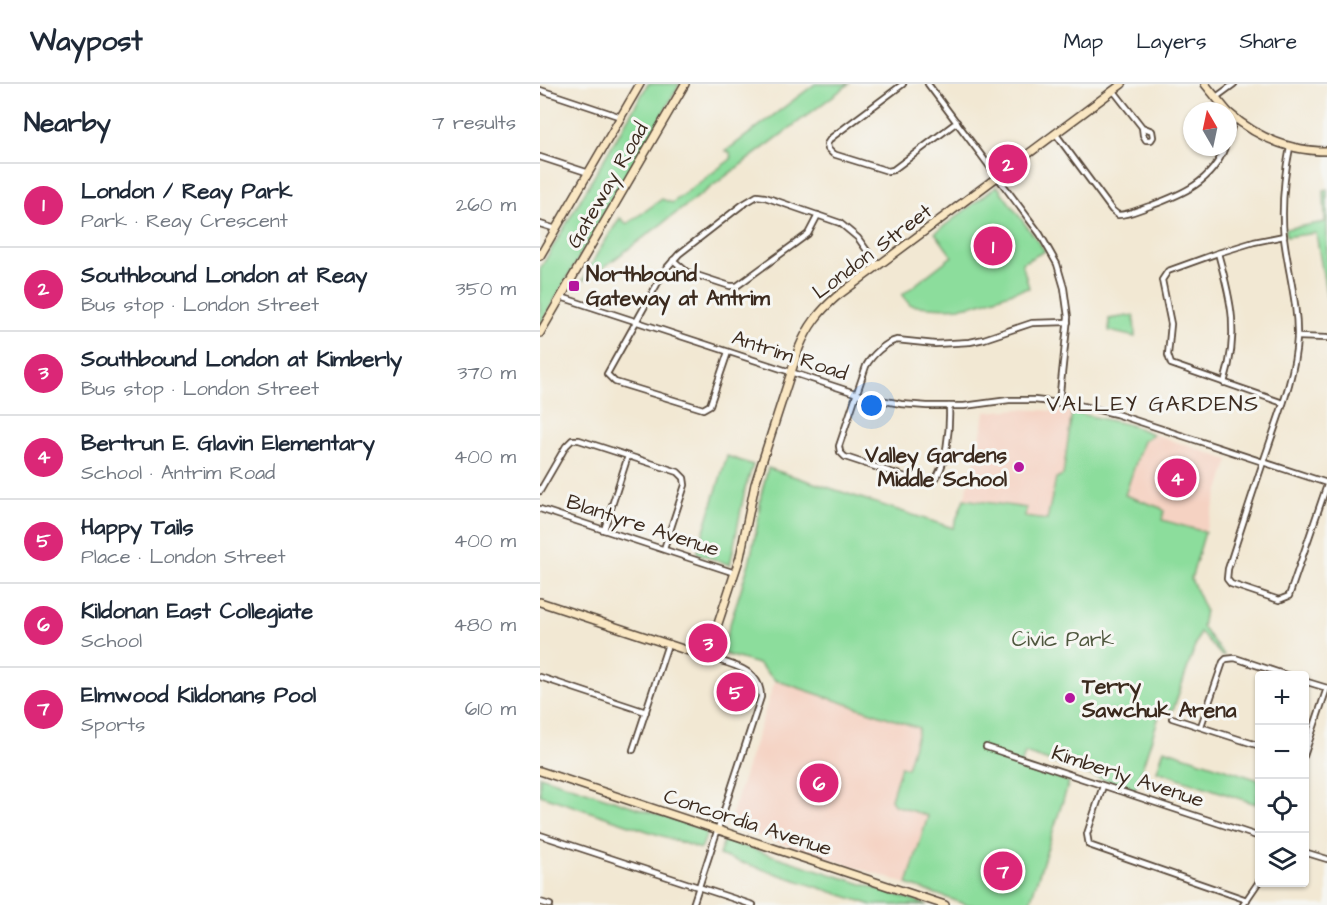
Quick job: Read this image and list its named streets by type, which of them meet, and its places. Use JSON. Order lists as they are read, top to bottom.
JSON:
{
  "streets": {
    "street": [
      "Gateway Road",
      "London Street",
      "Antrim Road",
      "Blantyre Avenue",
      "Kimberly Avenue",
      "Concordia Avenue"
    ]
  },
  "crossings": [
    ["Gateway Road", "Antrim Road"],
    ["London Street", "Antrim Road"],
    ["London Street", "Blantyre Avenue"]
  ],
  "districts": ["VALLEY GARDENS"],
  "parks": ["Civic Park"],
  "places": {
    "transit": ["Northbound Gateway at Antrim"],
    "other": ["Valley Gardens Middle School", "Terry Sawchuk Arena"]
  },
  "north": "top",
  "page": {
    "header": "Waypost",
    "nav": ["Map", "Layers", "Share"],
    "heading": ["Nearby", "7 results"],
    "pins": [
      "2",
      "1",
      "4",
      "3",
      "5",
      "6",
      "7"
    ],
    "list": [
      {
        "mark": "1",
        "name": "London / Reay Park",
        "note": "Park · Reay Crescent",
        "value": "260 m"
      },
      {
        "mark": "2",
        "name": "Southbound London at Reay",
        "note": "Bus stop · London Street",
        "value": "350 m"
      },
      {
        "mark": "3",
        "name": "Southbound London at Kimberly",
        "note": "Bus stop · London Street",
        "value": "370 m"
      },
      {
        "mark": "4",
        "name": "Bertrun E. Glavin Elementary",
        "note": "School · Antrim Road",
        "value": "400 m"
      },
      {
        "mark": "5",
        "name": "Happy Tails",
        "note": "Place · London Street",
        "value": "400 m"
      },
      {
        "mark": "6",
        "name": "Kildonan East Collegiate",
        "note": "School",
        "value": "480 m"
      },
      {
        "mark": "7",
        "name": "Elmwood Kildonans Pool",
        "note": "Sports",
        "value": "610 m"
      }
    ],
    "map_buttons": ["+", "−"]
  }
}
